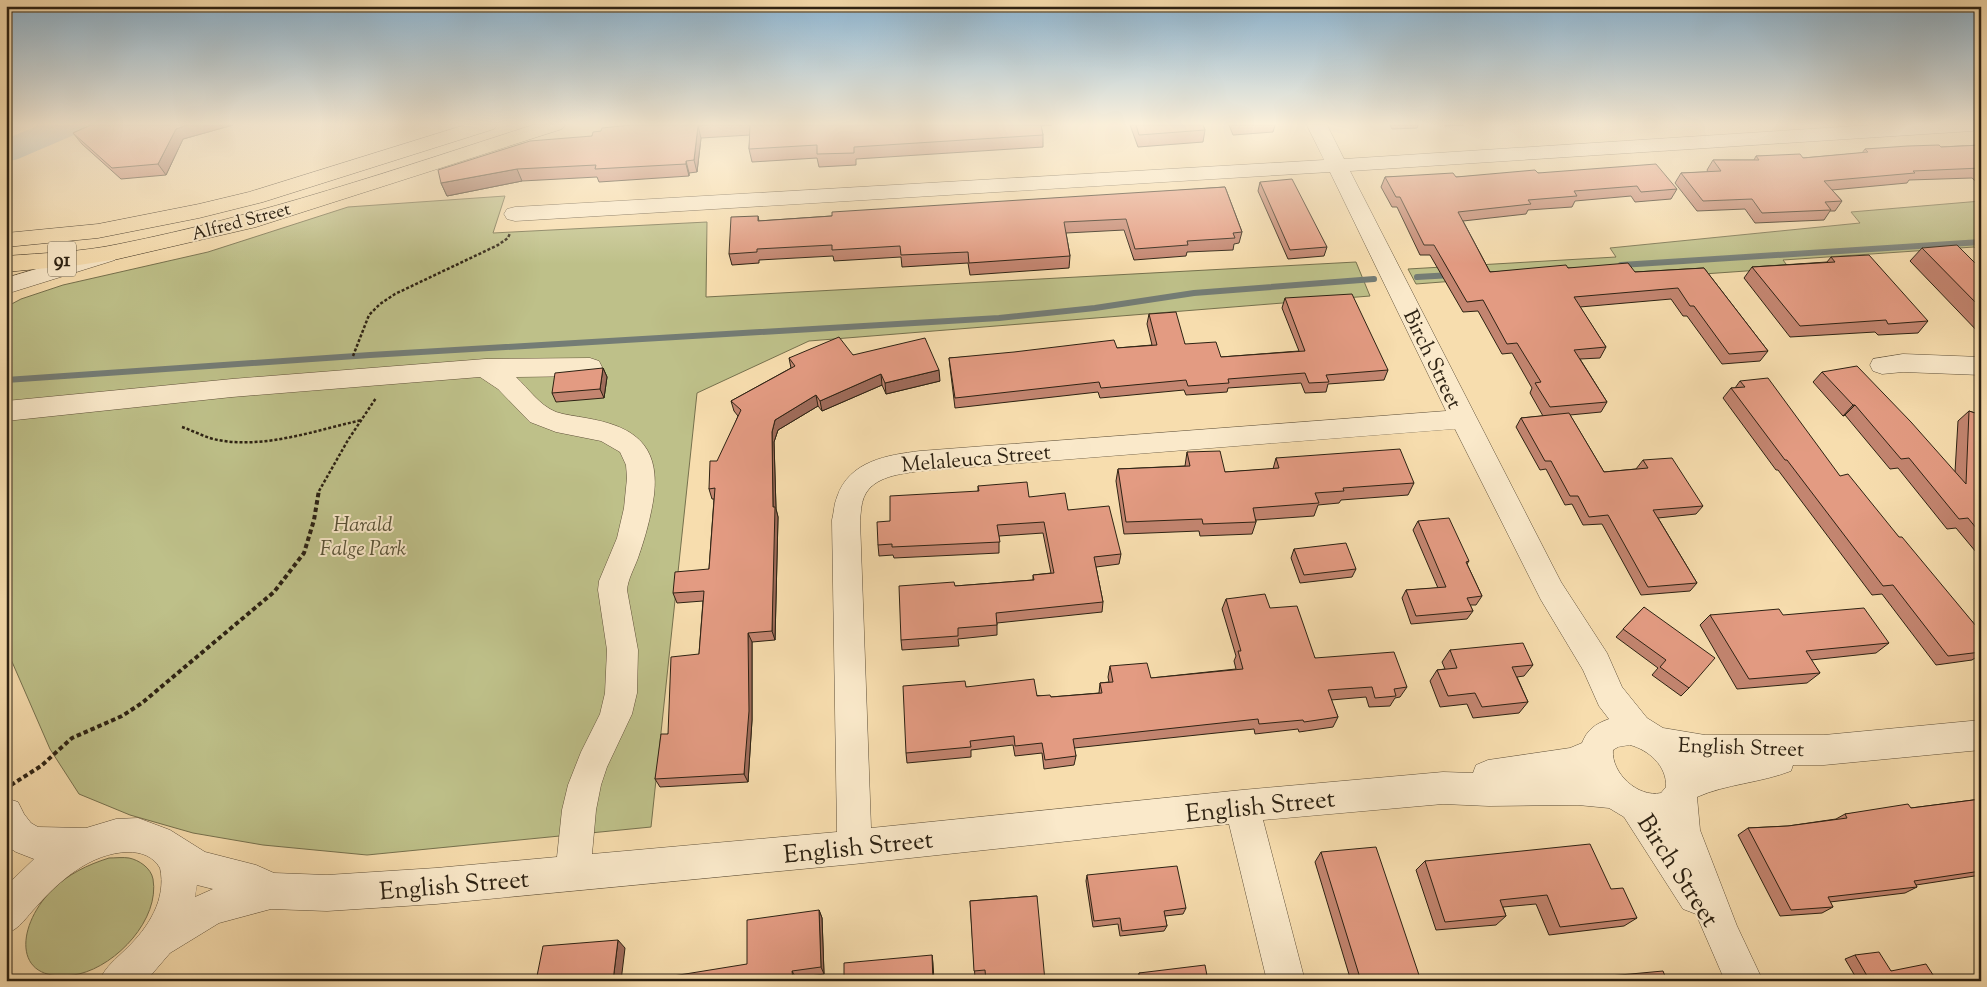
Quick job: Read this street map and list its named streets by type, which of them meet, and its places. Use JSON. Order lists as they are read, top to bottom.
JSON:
{
  "streets": {
    "main road": ["Alfred Street", "91"],
    "street": ["Birch Street", "Melaleuca Street", "English Street"]
  },
  "crossings": [
    ["Birch Street", "Melaleuca Street"],
    ["Birch Street", "English Street"],
    ["Melaleuca Street", "English Street"]
  ],
  "parks": ["Harald Falge Park"]
}
